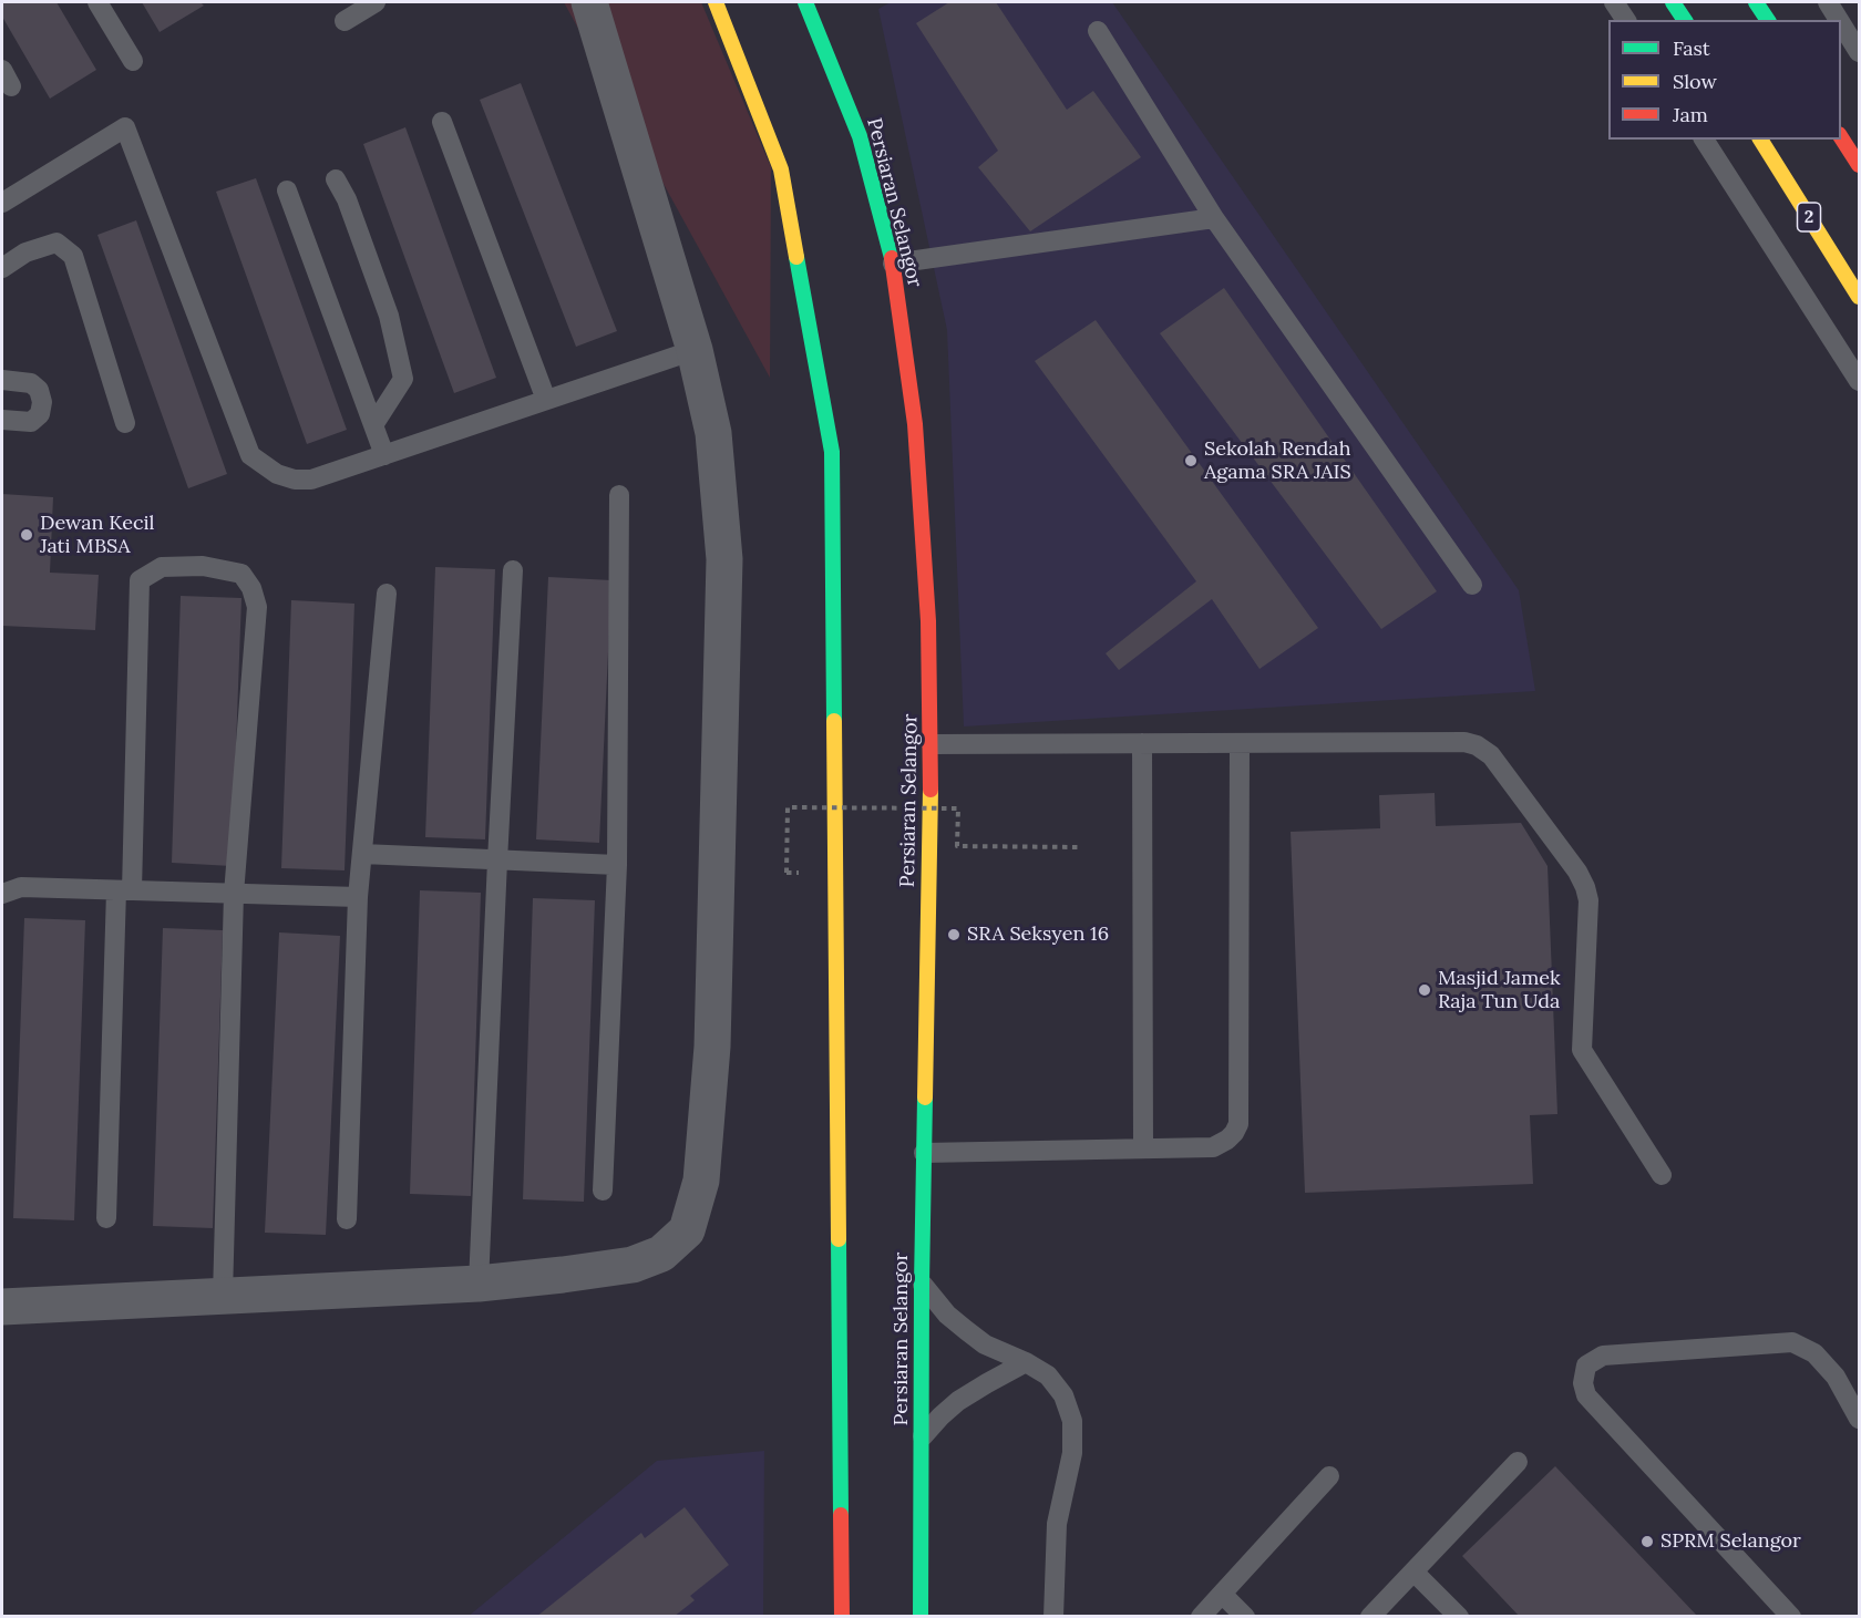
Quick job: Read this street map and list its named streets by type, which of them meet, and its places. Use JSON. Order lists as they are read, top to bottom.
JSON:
{
  "streets": {
    "main road": ["Persiaran Selangor", "2"]
  },
  "places": [
    "Sekolah Rendah Agama SRA JAIS",
    "Dewan Kecil Jati MBSA",
    "SRA Seksyen 16",
    "Masjid Jamek Raja Tun Uda",
    "SPRM Selangor"
  ],
  "legend": ["Fast", "Slow", "Jam"]
}
